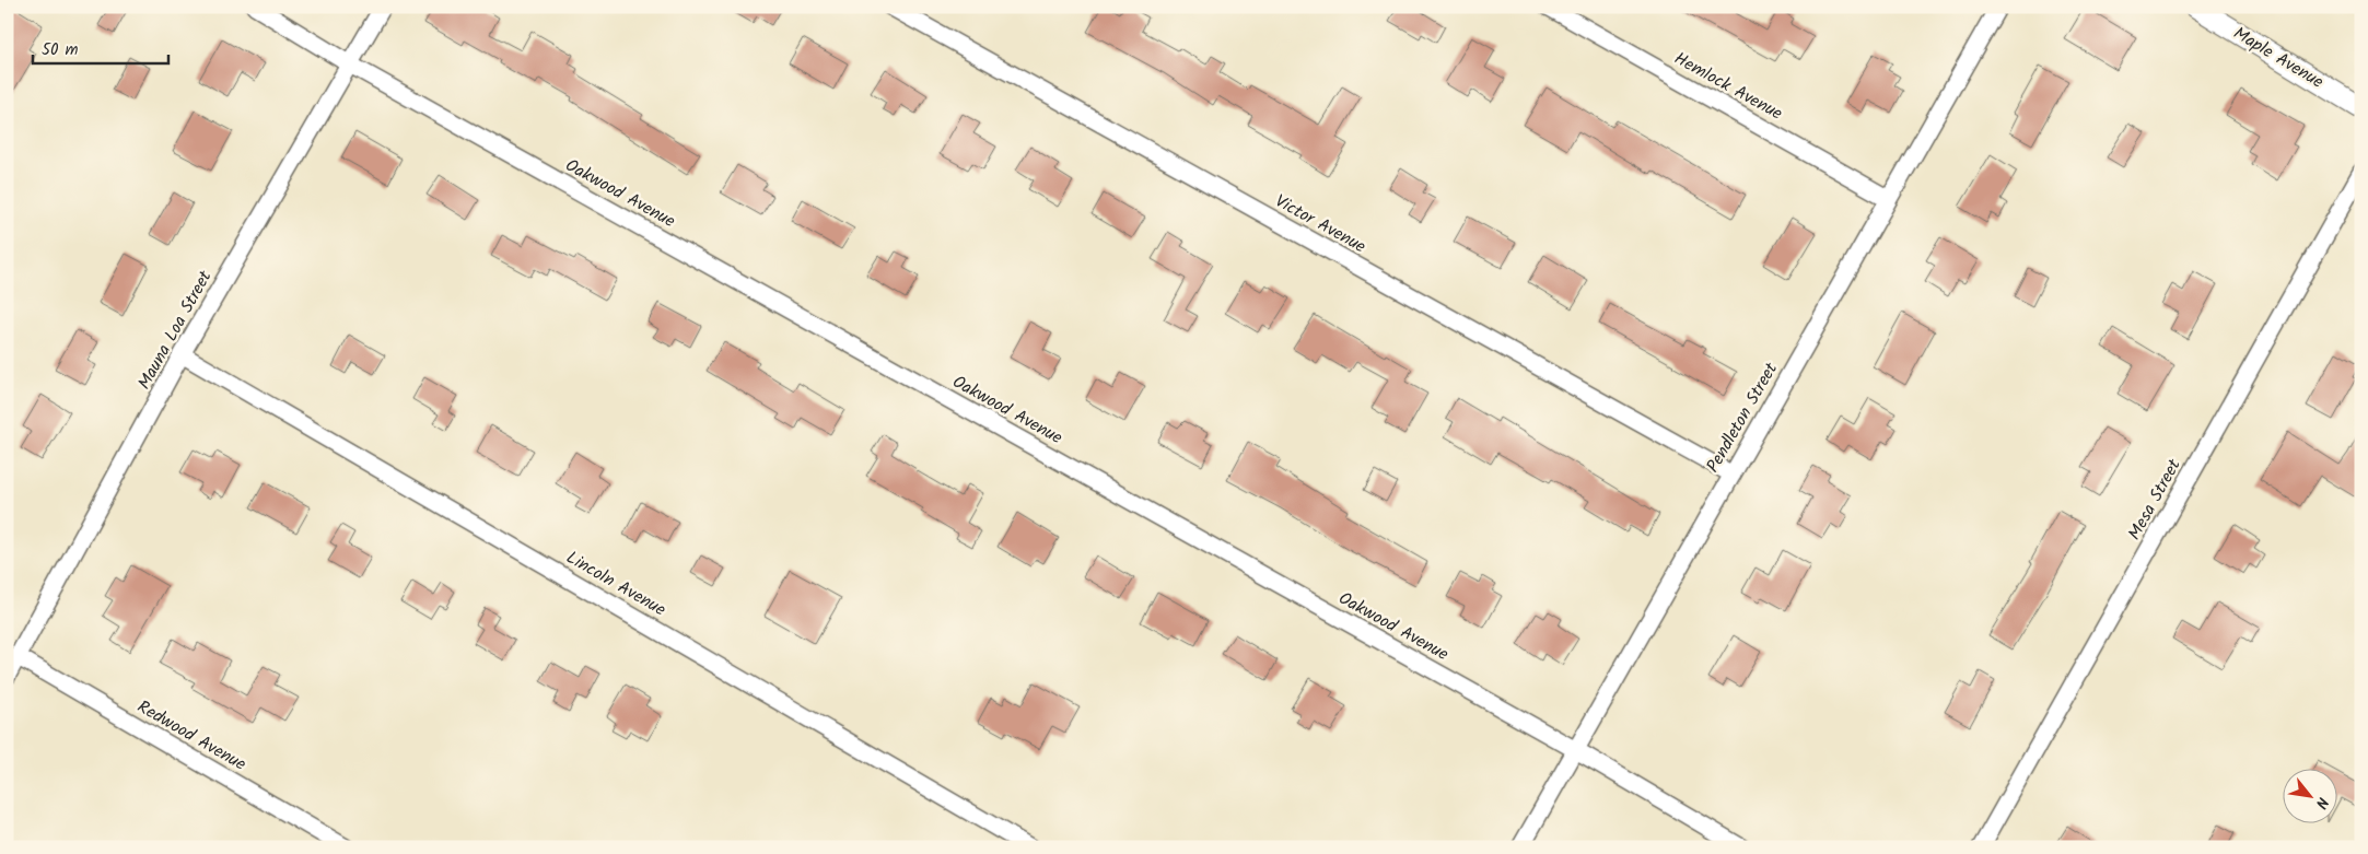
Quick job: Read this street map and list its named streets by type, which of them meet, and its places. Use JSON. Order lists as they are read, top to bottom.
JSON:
{
  "streets": {
    "street": [
      "Maple Avenue",
      "Hemlock Avenue",
      "Oakwood Avenue",
      "Victor Avenue",
      "Mauna Loa Street",
      "Pendleton Street",
      "Mesa Street",
      "Lincoln Avenue",
      "Redwood Avenue"
    ]
  },
  "crossings": [
    ["Hemlock Avenue", "Pendleton Street"],
    ["Oakwood Avenue", "Mauna Loa Street"],
    ["Oakwood Avenue", "Pendleton Street"],
    ["Victor Avenue", "Pendleton Street"],
    ["Mauna Loa Street", "Lincoln Avenue"],
    ["Mauna Loa Street", "Redwood Avenue"]
  ],
  "scale_bar": "50 m",
  "north": "bottom right"
}
